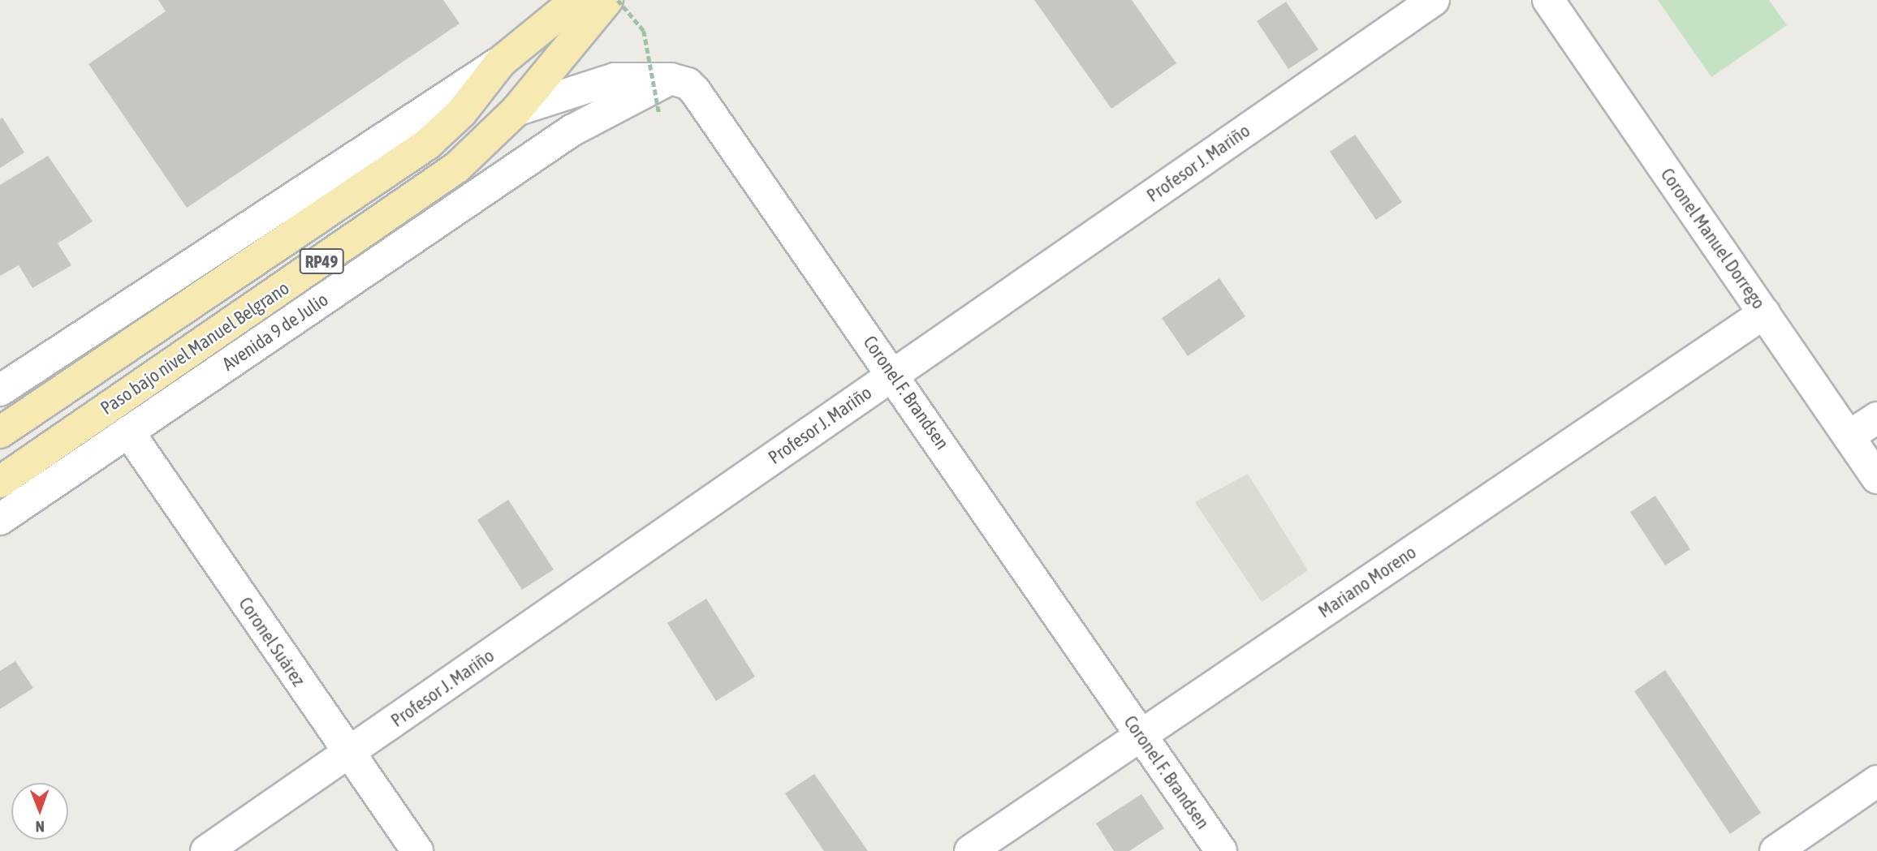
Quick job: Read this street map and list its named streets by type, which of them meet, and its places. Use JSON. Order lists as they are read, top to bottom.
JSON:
{
  "streets": {
    "main road": ["RP49", "Paso bajo nivel Manuel Belgrano"],
    "street": [
      "Profesor J. Mariño",
      "Coronel Manuel Dorrego",
      "Avenida 9 de Julio",
      "Coronel F. Brandsen",
      "Mariano Moreno",
      "Coronel Suárez"
    ]
  },
  "crossings": [
    ["Profesor J. Mariño", "Coronel F. Brandsen"],
    ["Profesor J. Mariño", "Coronel Suárez"],
    ["Coronel Manuel Dorrego", "Mariano Moreno"],
    ["Avenida 9 de Julio", "Coronel F. Brandsen"],
    ["Avenida 9 de Julio", "Coronel Suárez"],
    ["Paso bajo nivel Manuel Belgrano", "Coronel F. Brandsen"],
    ["Coronel F. Brandsen", "Mariano Moreno"]
  ],
  "north": "bottom"
}
